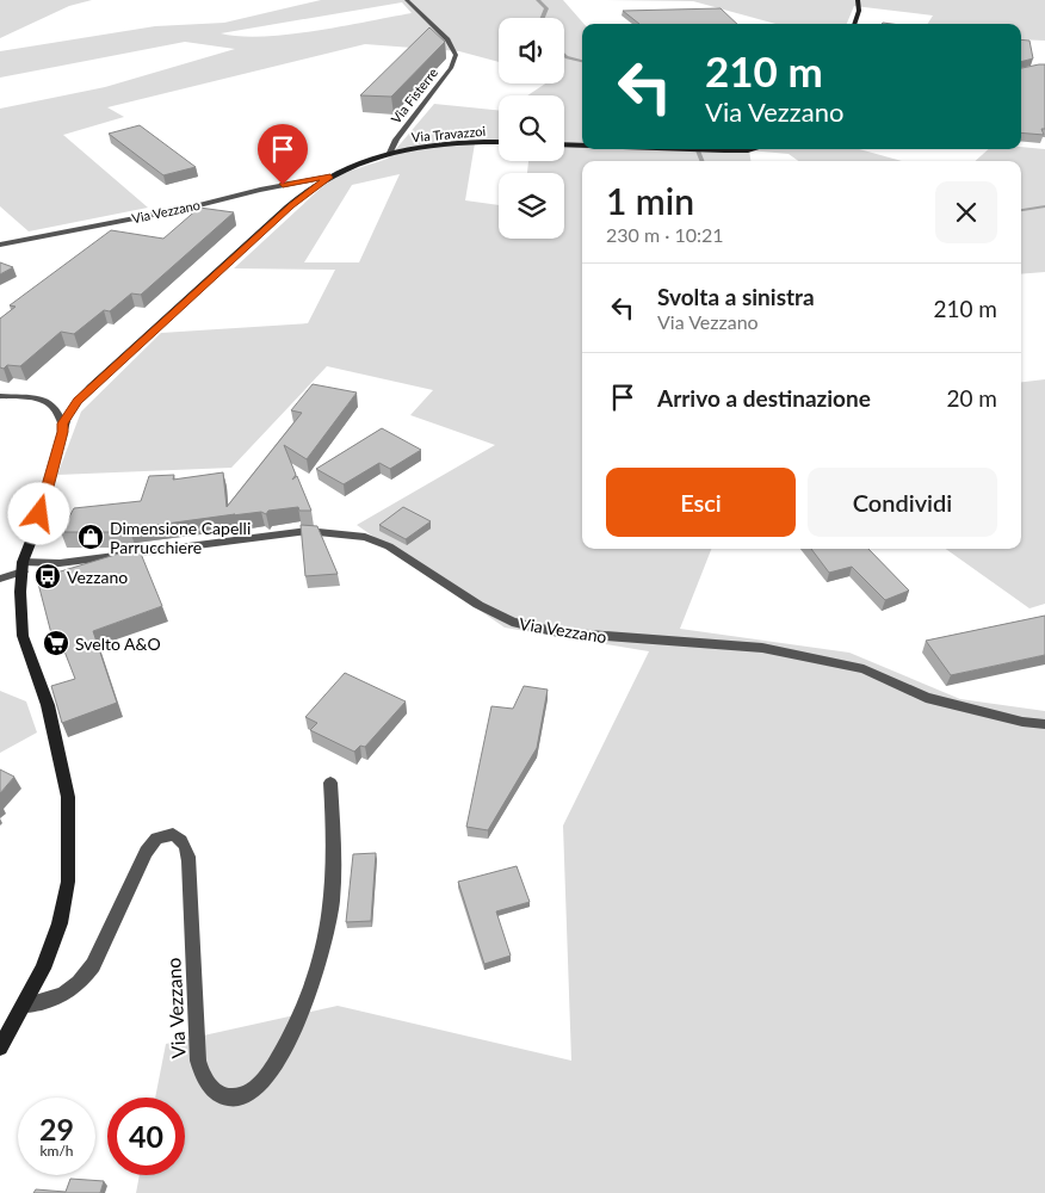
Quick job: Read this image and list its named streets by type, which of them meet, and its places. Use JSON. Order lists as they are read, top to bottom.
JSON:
{
  "streets": {
    "street": ["Via Fisterre", "Via Travazzoi", "Via Vezzano"]
  },
  "crossings": [
    ["Via Fisterre", "Via Travazzoi"],
    ["Via Fisterre", "Via Vezzano"],
    ["Via Travazzoi", "Via Vezzano"]
  ],
  "places": {
    "shop": ["Dimensione Capelli Parrucchiere"],
    "bus stop": ["Vezzano"],
    "supermarket": ["Svelto A&O"]
  },
  "page": {
    "turn": ["210 m", "Via Vezzano"],
    "heading": ["1 min", "230 m · 10:21"],
    "list": [
      {
        "name": "Svolta a sinistra",
        "note": "Via Vezzano",
        "value": "210 m"
      },
      {
        "name": "Arrivo a destinazione",
        "value": "20 m"
      }
    ],
    "buttons": ["Esci", "Condividi"],
    "speed": "29 km/h",
    "limit": "40"
  }
}
